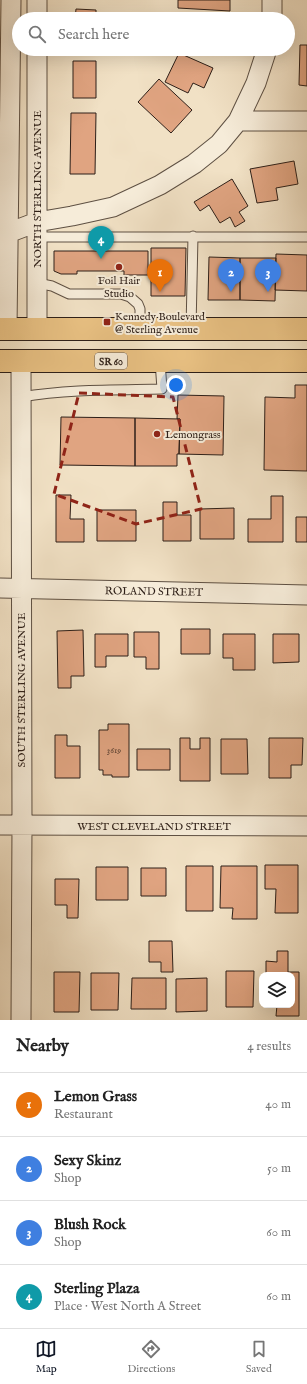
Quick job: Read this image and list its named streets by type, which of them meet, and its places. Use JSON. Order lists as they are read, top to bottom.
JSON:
{
  "streets": {
    "main road": ["SR 60"],
    "street": [
      "NORTH STERLING AVENUE",
      "ROLAND STREET",
      "SOUTH STERLING AVENUE",
      "WEST CLEVELAND STREET"
    ]
  },
  "crossings": [
    ["SR 60", "SOUTH STERLING AVENUE"],
    ["ROLAND STREET", "SOUTH STERLING AVENUE"],
    ["SOUTH STERLING AVENUE", "WEST CLEVELAND STREET"]
  ],
  "places": {
    "other": ["Foil Hair Studio", "Lemongrass"],
    "transit": ["Kennedy Boulevard @ Sterling Avenue"]
  },
  "house_numbers": ["3619"],
  "page": {
    "search": "Search here",
    "pins": [
      "4",
      "1",
      "2",
      "3"
    ],
    "heading": ["Nearby", "4 results"],
    "list": [
      {
        "mark": "1",
        "name": "Lemon Grass",
        "note": "Restaurant",
        "value": "40 m"
      },
      {
        "mark": "2",
        "name": "Sexy Skinz",
        "note": "Shop",
        "value": "50 m"
      },
      {
        "mark": "3",
        "name": "Blush Rock",
        "note": "Shop",
        "value": "60 m"
      },
      {
        "mark": "4",
        "name": "Sterling Plaza",
        "note": "Place · West North A Street",
        "value": "60 m"
      }
    ],
    "nav": ["Map", "Directions", "Saved"]
  }
}
